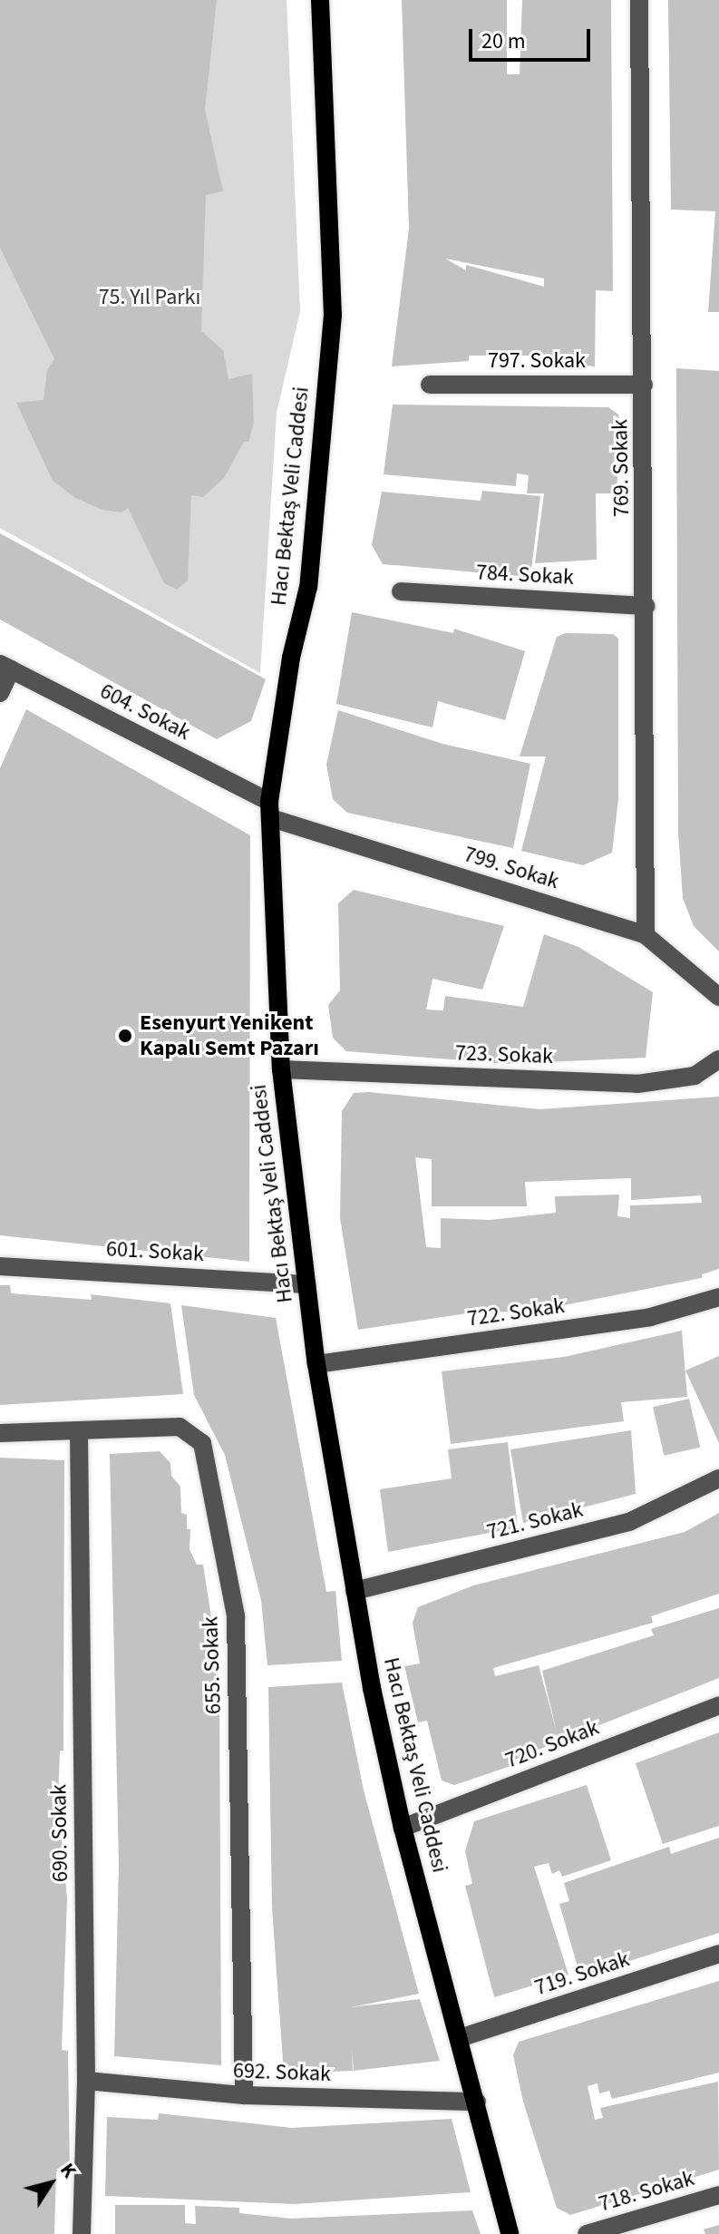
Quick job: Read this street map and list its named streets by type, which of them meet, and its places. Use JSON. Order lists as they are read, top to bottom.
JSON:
{
  "streets": {
    "main road": ["Hacı Bektaş Veli Caddesi"],
    "street": [
      "797. Sokak",
      "769. Sokak",
      "784. Sokak",
      "604. Sokak",
      "799. Sokak",
      "723. Sokak",
      "601. Sokak",
      "722. Sokak",
      "721. Sokak",
      "655. Sokak",
      "720. Sokak",
      "690. Sokak",
      "719. Sokak",
      "692. Sokak",
      "718. Sokak"
    ]
  },
  "crossings": [
    ["797. Sokak", "769. Sokak"],
    ["769. Sokak", "784. Sokak"],
    ["769. Sokak", "799. Sokak"],
    ["Hacı Bektaş Veli Caddesi", "604. Sokak"],
    ["Hacı Bektaş Veli Caddesi", "799. Sokak"],
    ["Hacı Bektaş Veli Caddesi", "723. Sokak"],
    ["Hacı Bektaş Veli Caddesi", "601. Sokak"],
    ["Hacı Bektaş Veli Caddesi", "722. Sokak"],
    ["Hacı Bektaş Veli Caddesi", "721. Sokak"],
    ["Hacı Bektaş Veli Caddesi", "720. Sokak"],
    ["Hacı Bektaş Veli Caddesi", "719. Sokak"],
    ["Hacı Bektaş Veli Caddesi", "692. Sokak"],
    ["604. Sokak", "799. Sokak"],
    ["655. Sokak", "690. Sokak"],
    ["655. Sokak", "692. Sokak"],
    ["690. Sokak", "692. Sokak"]
  ],
  "parks": ["75. Yıl Parkı"],
  "places": ["Esenyurt Yenikent Kapalı Semt Pazarı"],
  "scale_bar": "20 m",
  "north": "top right"
}
